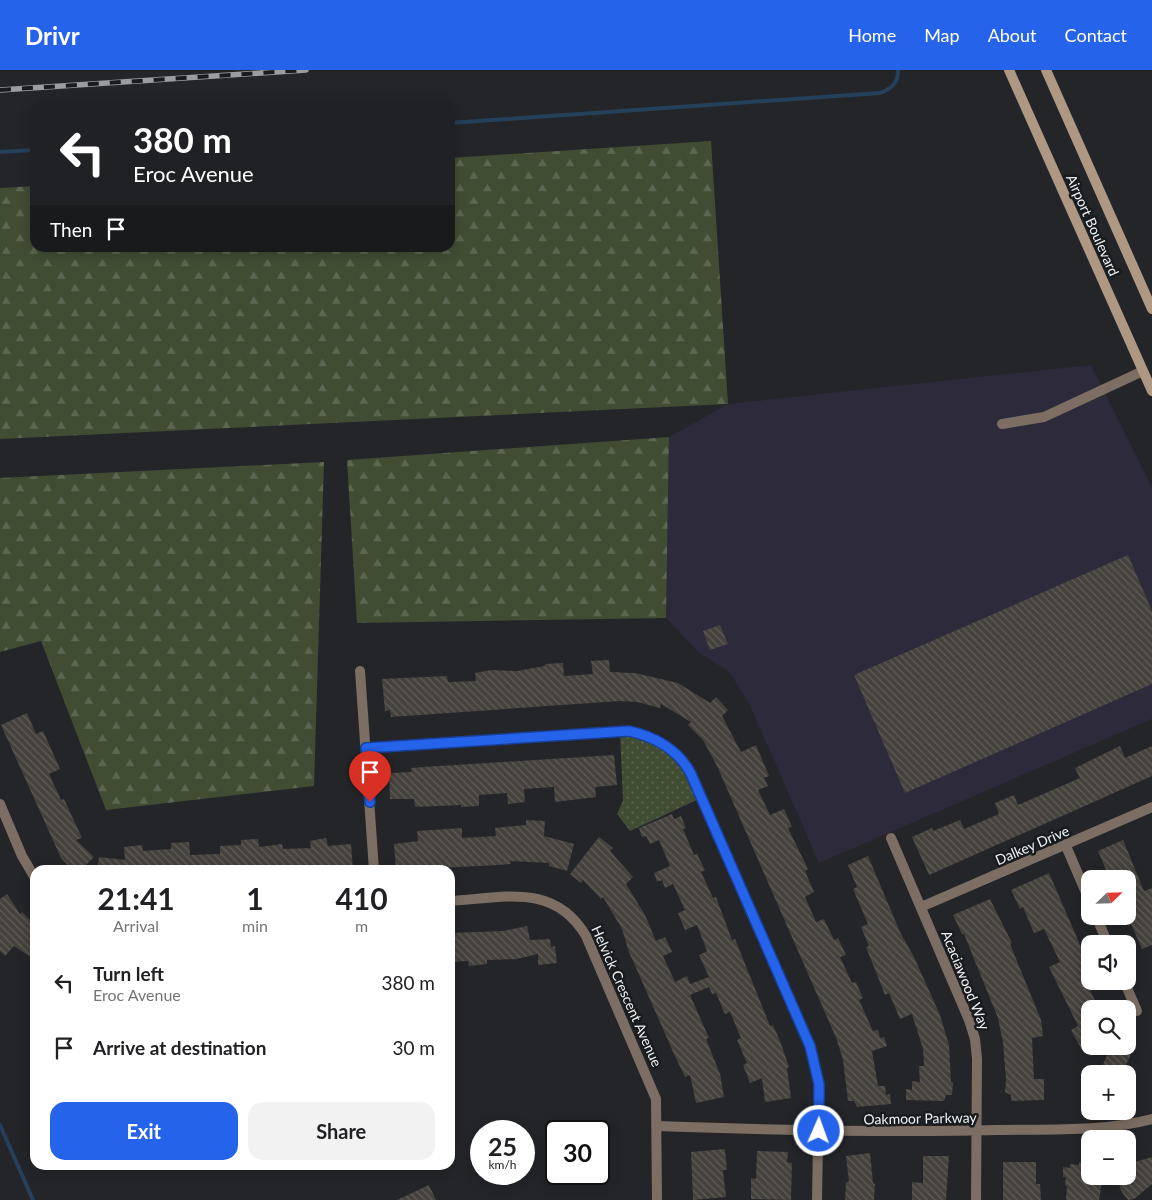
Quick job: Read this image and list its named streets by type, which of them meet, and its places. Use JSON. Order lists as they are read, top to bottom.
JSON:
{
  "streets": {
    "main road": ["Airport Boulevard"],
    "street": [
      "Dalkey Drive",
      "Acaciawood Way",
      "Helvick Crescent Avenue",
      "Oakmoor Parkway"
    ]
  },
  "crossings": [
    ["Dalkey Drive", "Acaciawood Way"],
    ["Acaciawood Way", "Oakmoor Parkway"],
    ["Helvick Crescent Avenue", "Oakmoor Parkway"]
  ],
  "north": "top right",
  "page": {
    "header": "Drivr",
    "nav": [
      "Home",
      "Map",
      "About",
      "Contact"
    ],
    "turn": ["380 m", "Eroc Avenue"],
    "then": "Then",
    "eta": [
      "21:41",
      "Arrival",
      "1",
      "min",
      "410",
      "m"
    ],
    "map_buttons": ["+", "−"],
    "list": [
      {
        "name": "Turn left",
        "note": "Eroc Avenue",
        "value": "380 m"
      },
      {
        "name": "Arrive at destination",
        "value": "30 m"
      }
    ],
    "buttons": ["Exit", "Share"],
    "speed": "25 km/h",
    "limit": "30"
  }
}
